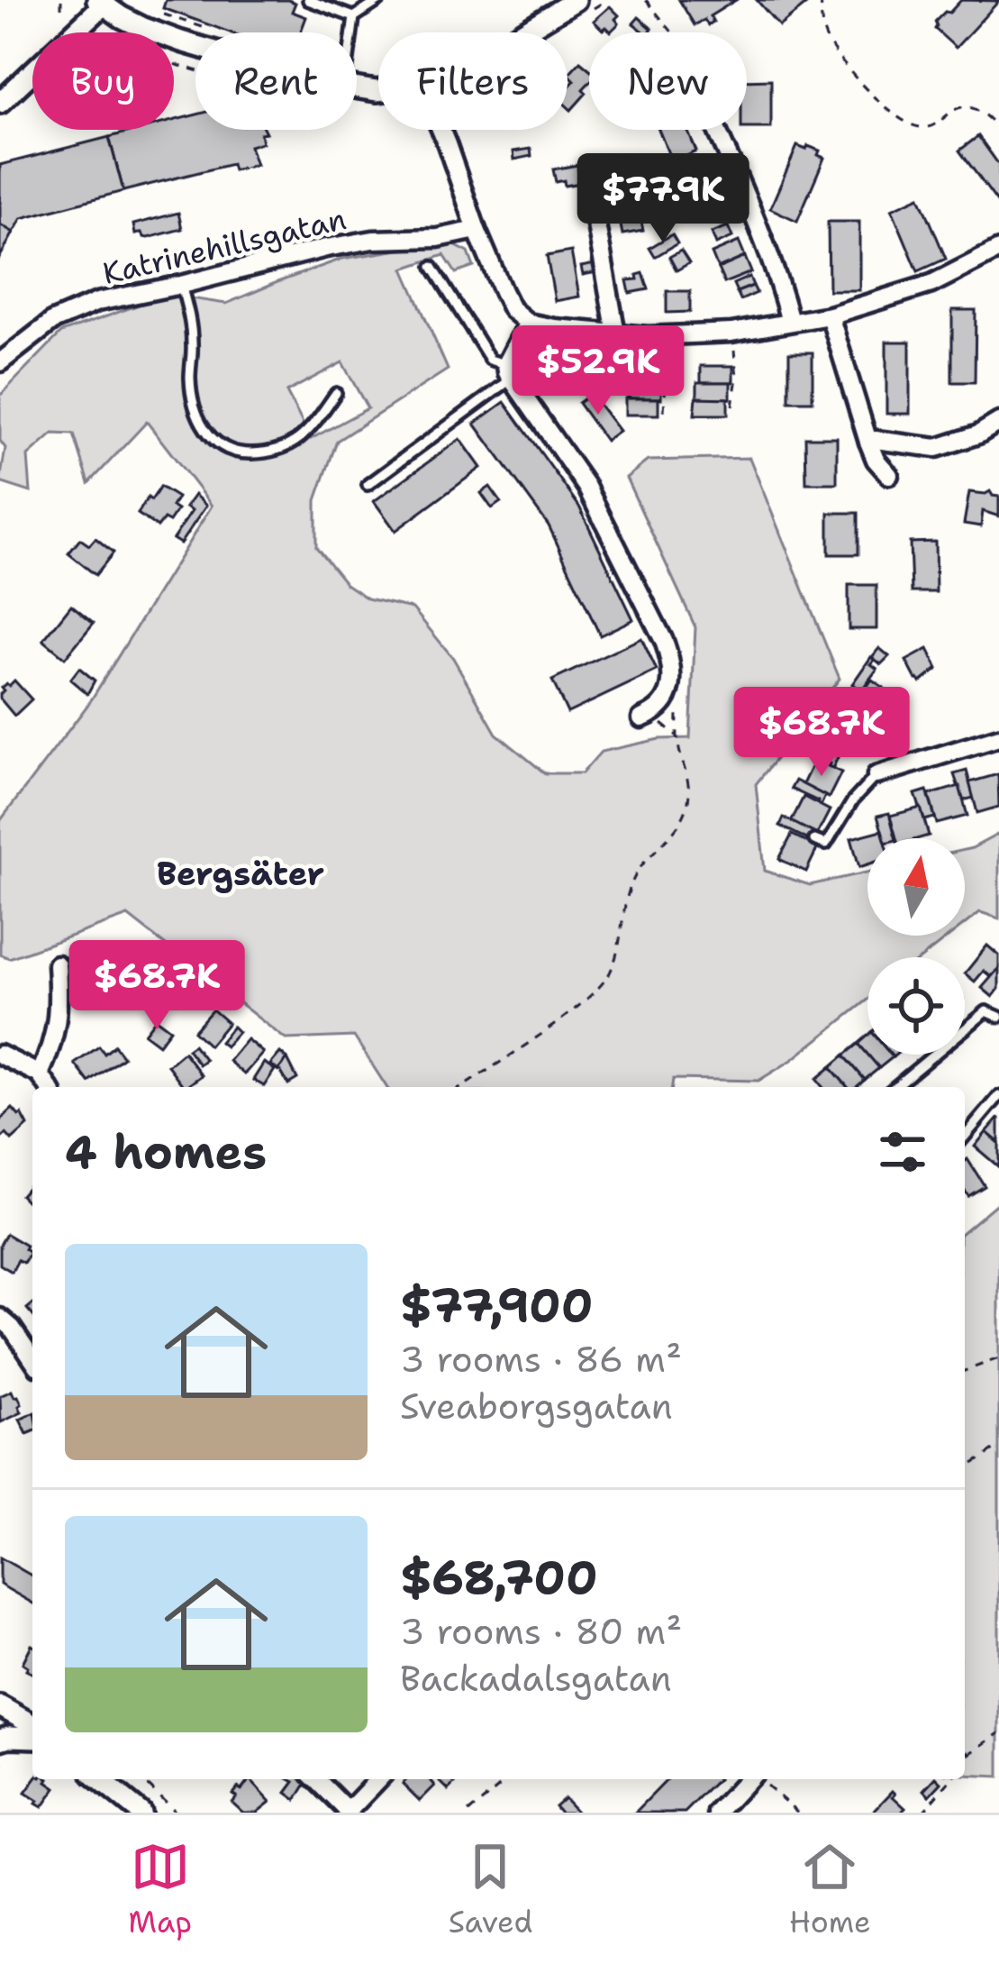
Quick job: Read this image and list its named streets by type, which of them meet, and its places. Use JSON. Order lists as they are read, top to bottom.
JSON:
{
  "streets": {
    "street": ["Katrinehillsgatan"]
  },
  "districts": ["Bergsäter"],
  "north": "top",
  "page": {
    "chip": [
      "Buy",
      "Rent",
      "Filters",
      "New"
    ],
    "price": [
      "$77.9K",
      "$52.9K",
      "$68.7K",
      "$68.7K"
    ],
    "heading": "4 homes",
    "list": [
      {
        "name": "$77,900",
        "note": "3 rooms · 86 m² · Sveaborgsgatan"
      },
      {
        "name": "$68,700",
        "note": "3 rooms · 80 m² · Backadalsgatan"
      }
    ],
    "tabs": ["Map", "Saved", "Home"]
  }
}
